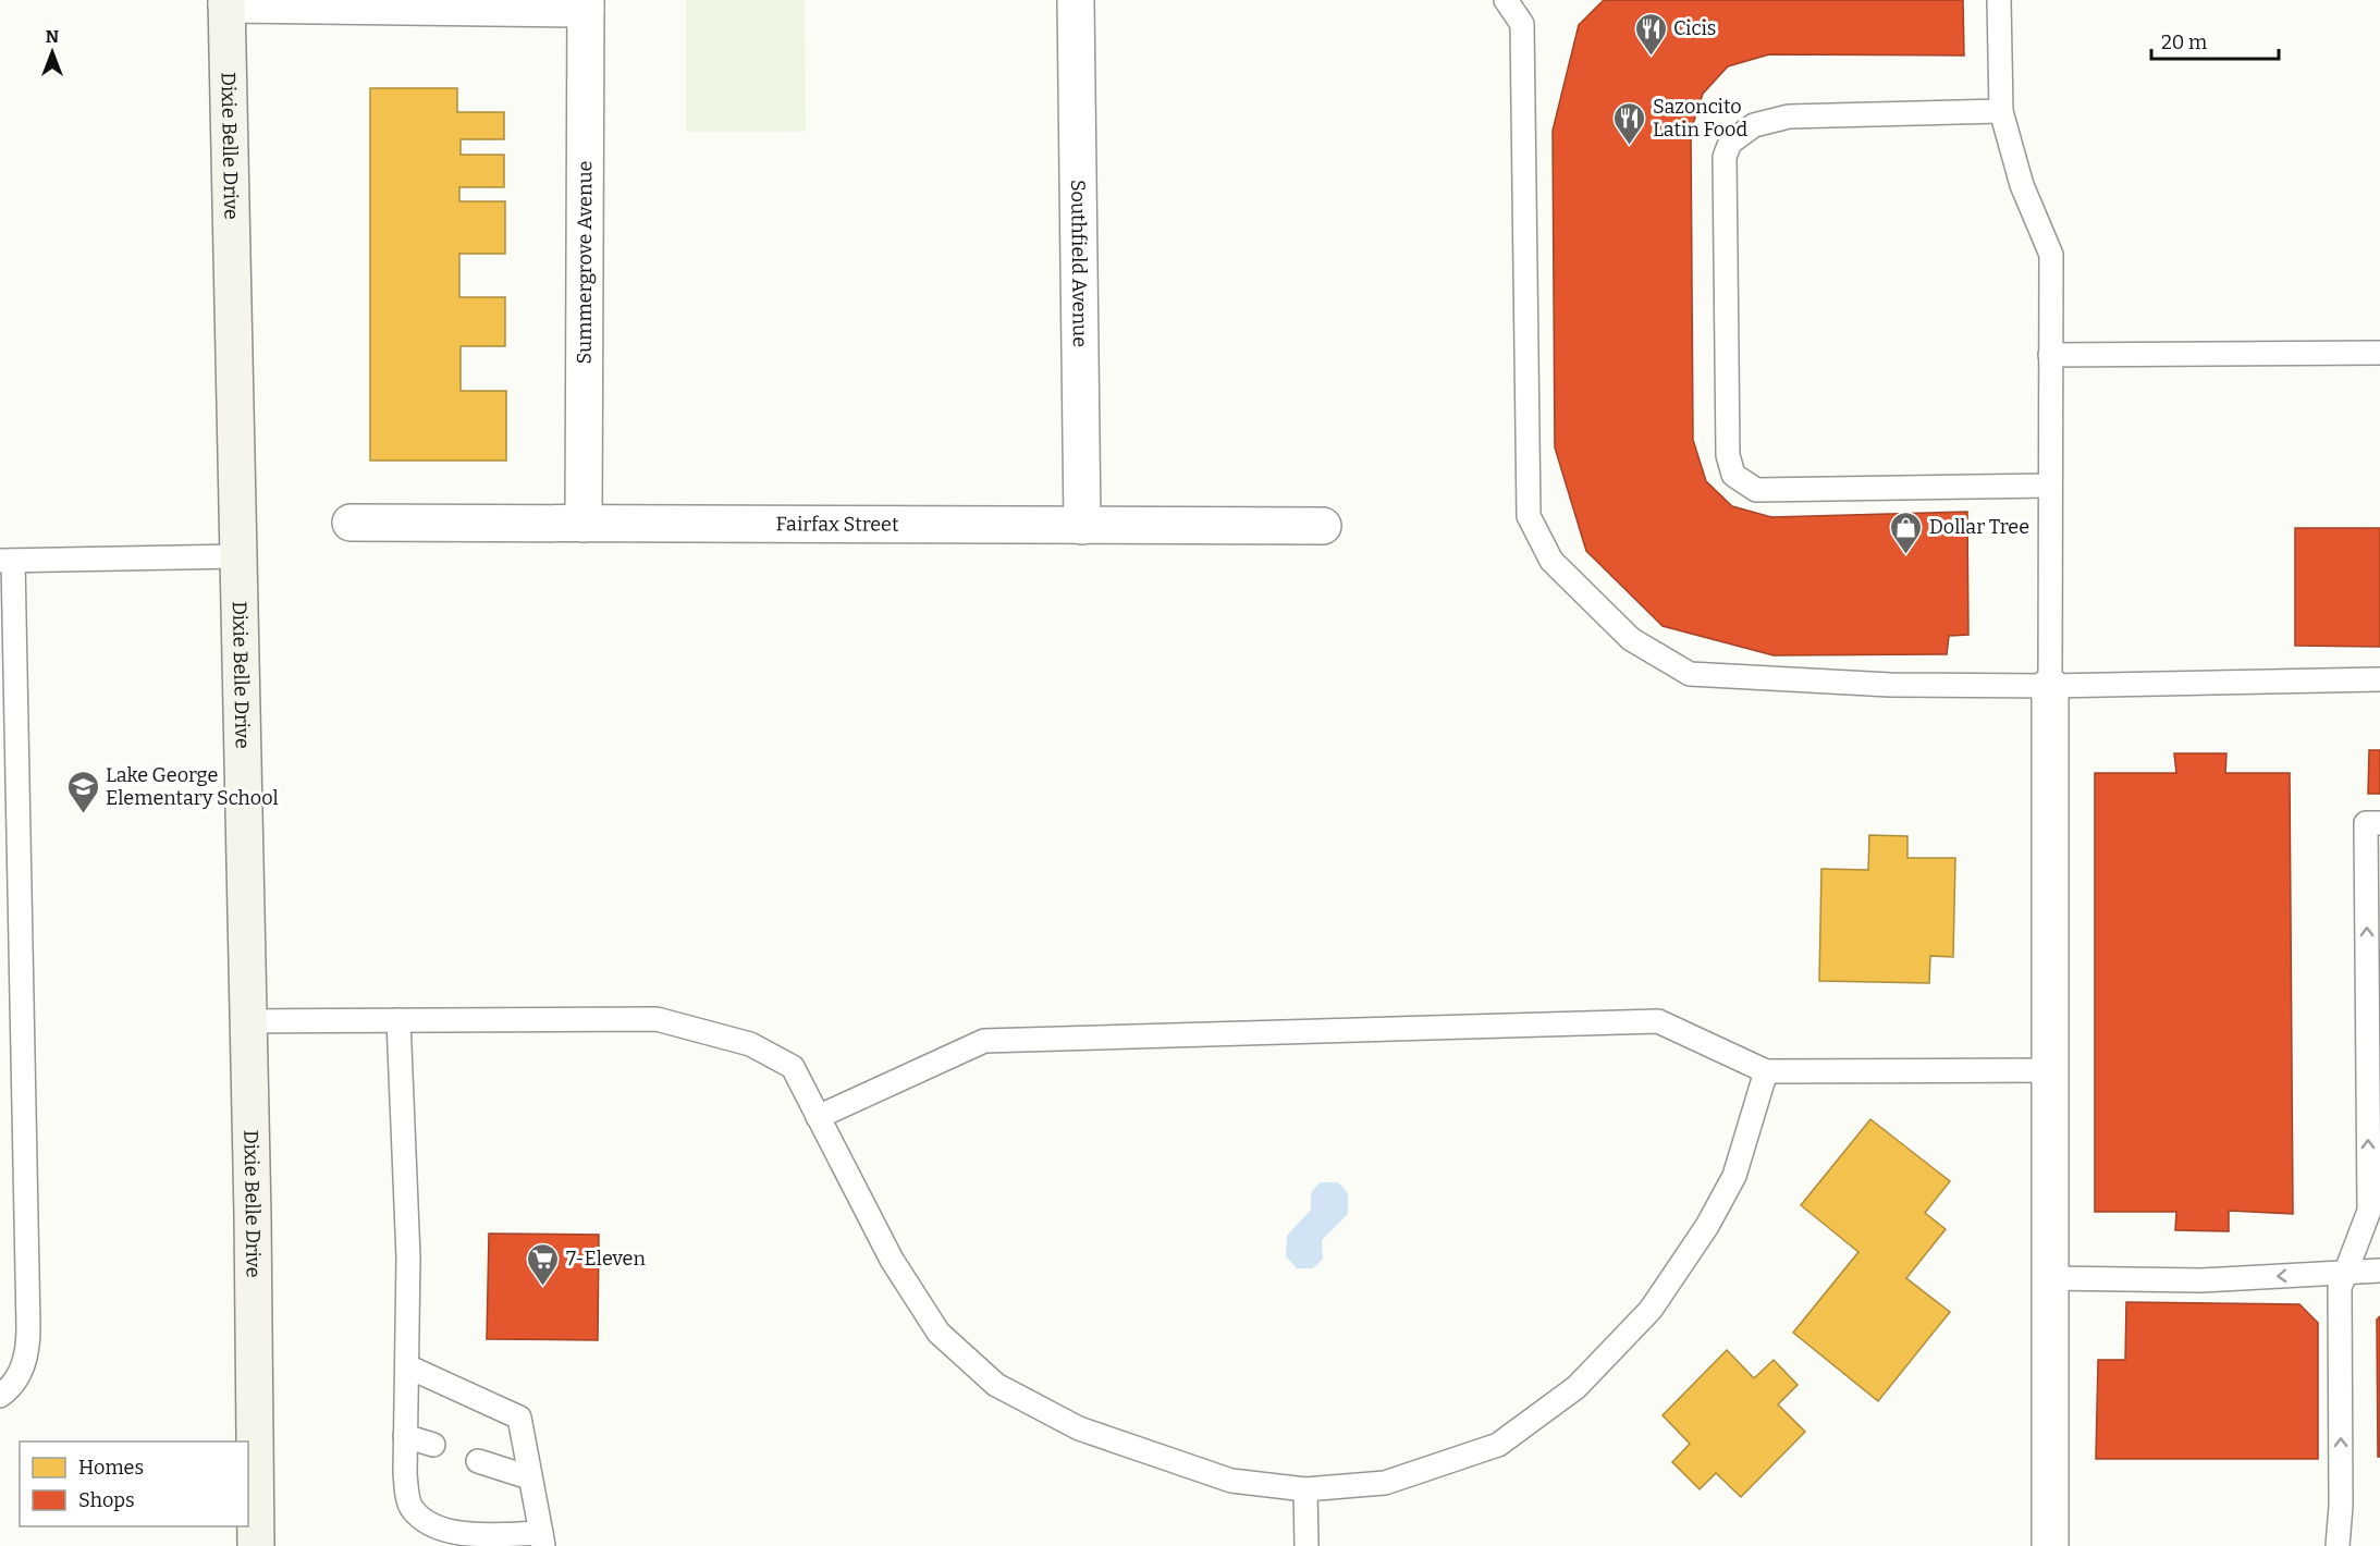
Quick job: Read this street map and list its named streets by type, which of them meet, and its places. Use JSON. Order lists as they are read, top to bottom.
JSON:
{
  "streets": {
    "street": [
      "Dixie Belle Drive",
      "Summergrove Avenue",
      "Southfield Avenue",
      "Fairfax Street"
    ]
  },
  "crossings": [
    ["Summergrove Avenue", "Fairfax Street"],
    ["Southfield Avenue", "Fairfax Street"]
  ],
  "places": {
    "restaurant": ["Cicis", "Sazoncito Latin Food"],
    "shop": ["Dollar Tree"],
    "school or university": ["Lake George Elementary School"],
    "supermarket": ["7-Eleven"]
  },
  "legend": ["Homes", "Shops"],
  "scale_bar": "20 m",
  "north": "top"
}
